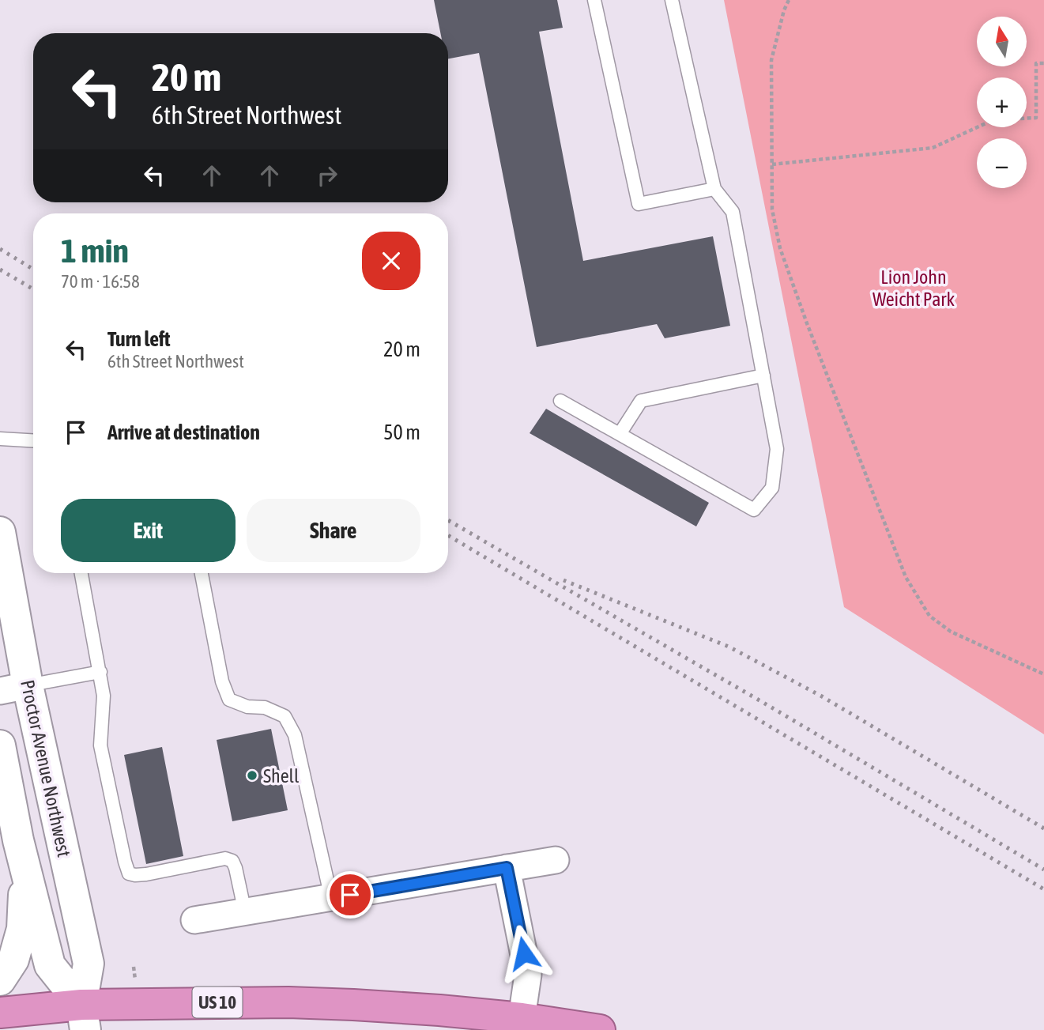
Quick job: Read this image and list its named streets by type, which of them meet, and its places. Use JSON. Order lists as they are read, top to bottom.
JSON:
{
  "streets": {
    "highway": ["US 10"],
    "street": ["Proctor Avenue Northwest"]
  },
  "crossings": [
    ["Proctor Avenue Northwest", "US 10"]
  ],
  "parks": ["Lion John Weicht Park"],
  "places": ["Shell"],
  "north": "top",
  "page": {
    "map_buttons": ["+", "−"],
    "turn": ["20 m", "6th Street Northwest"],
    "heading": ["1 min", "70 m · 16:58"],
    "list": [
      {
        "name": "Turn left",
        "note": "6th Street Northwest",
        "value": "20 m"
      },
      {
        "name": "Arrive at destination",
        "value": "50 m"
      }
    ],
    "buttons": ["Exit", "Share"]
  }
}
